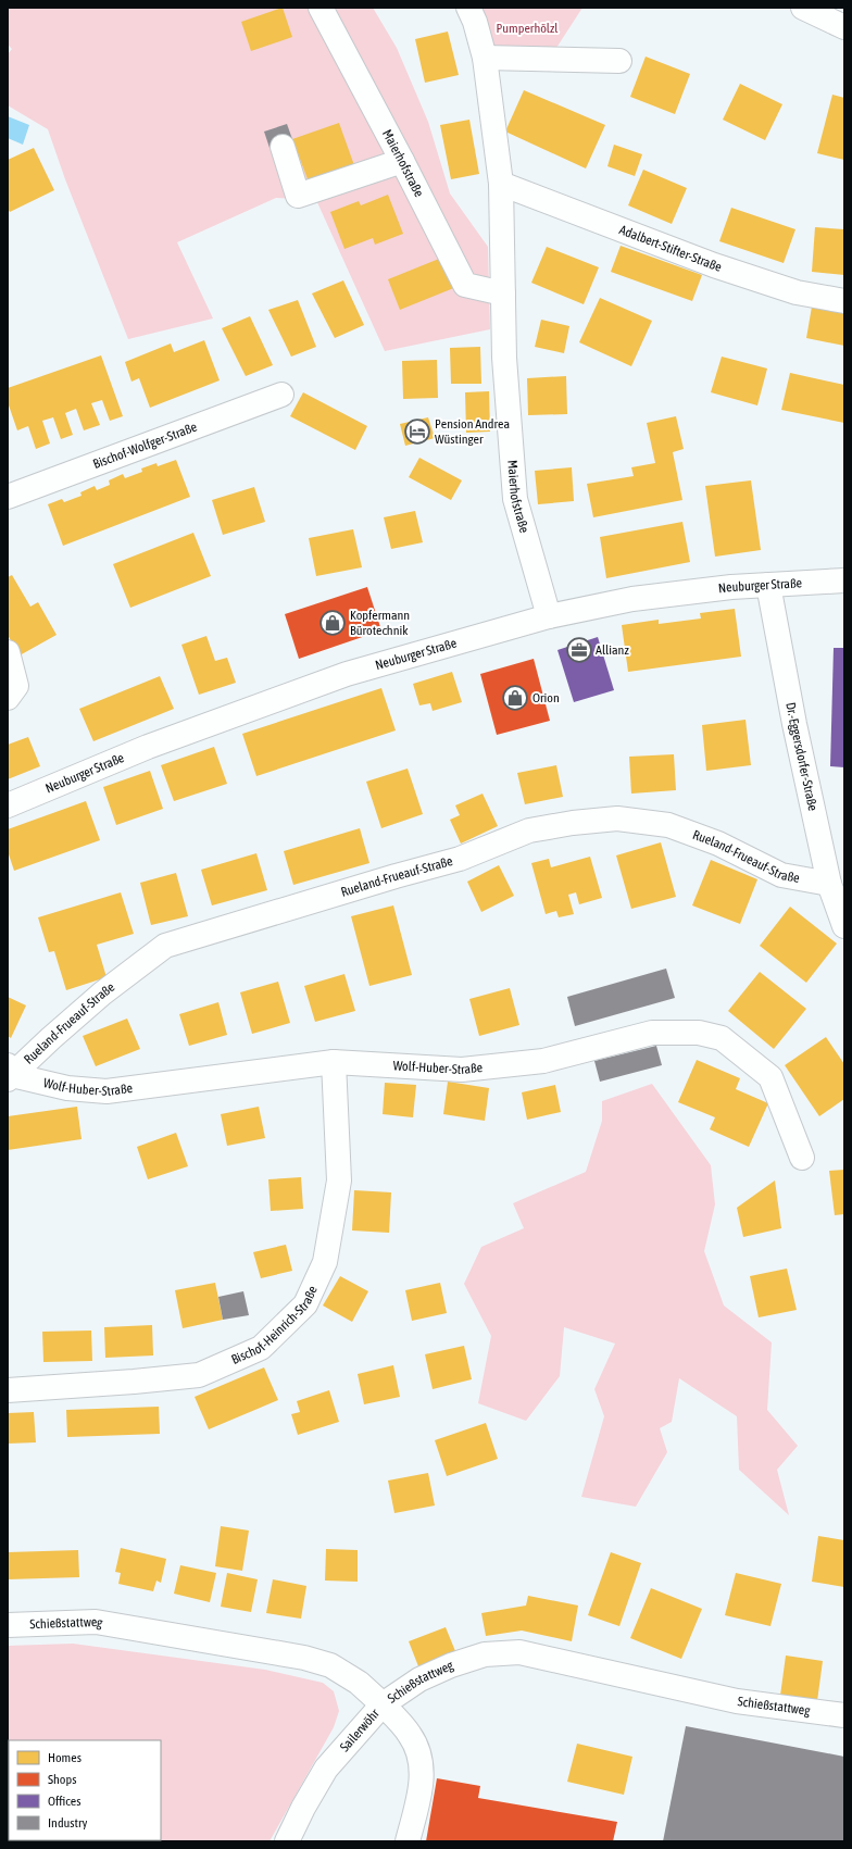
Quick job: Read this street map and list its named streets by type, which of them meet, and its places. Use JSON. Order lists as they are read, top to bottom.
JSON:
{
  "streets": {
    "street": [
      "Maierhofstraße",
      "Adalbert-Stifter-Straße",
      "Bischof-Wolfger-Straße",
      "Neuburger Straße",
      "Dr.-Eggersdorfer-Straße",
      "Rueland-Frueauf-Straße",
      "Wolf-Huber-Straße",
      "Bischof-Heinrich-Straße",
      "Schießstattweg",
      "Sailerwöhr"
    ]
  },
  "crossings": [
    ["Maierhofstraße", "Adalbert-Stifter-Straße"],
    ["Maierhofstraße", "Neuburger Straße"],
    ["Neuburger Straße", "Dr.-Eggersdorfer-Straße"],
    ["Dr.-Eggersdorfer-Straße", "Rueland-Frueauf-Straße"],
    ["Rueland-Frueauf-Straße", "Wolf-Huber-Straße"],
    ["Wolf-Huber-Straße", "Bischof-Heinrich-Straße"],
    ["Schießstattweg", "Sailerwöhr"]
  ],
  "parks": ["Pumperhölzl"],
  "places": {
    "hotel": ["Pension Andrea Wüstinger"],
    "shop": ["Kopfermann Bürotechnik", "Orion"],
    "office": ["Allianz"]
  },
  "legend": [
    "Homes",
    "Shops",
    "Offices",
    "Industry"
  ]
}
